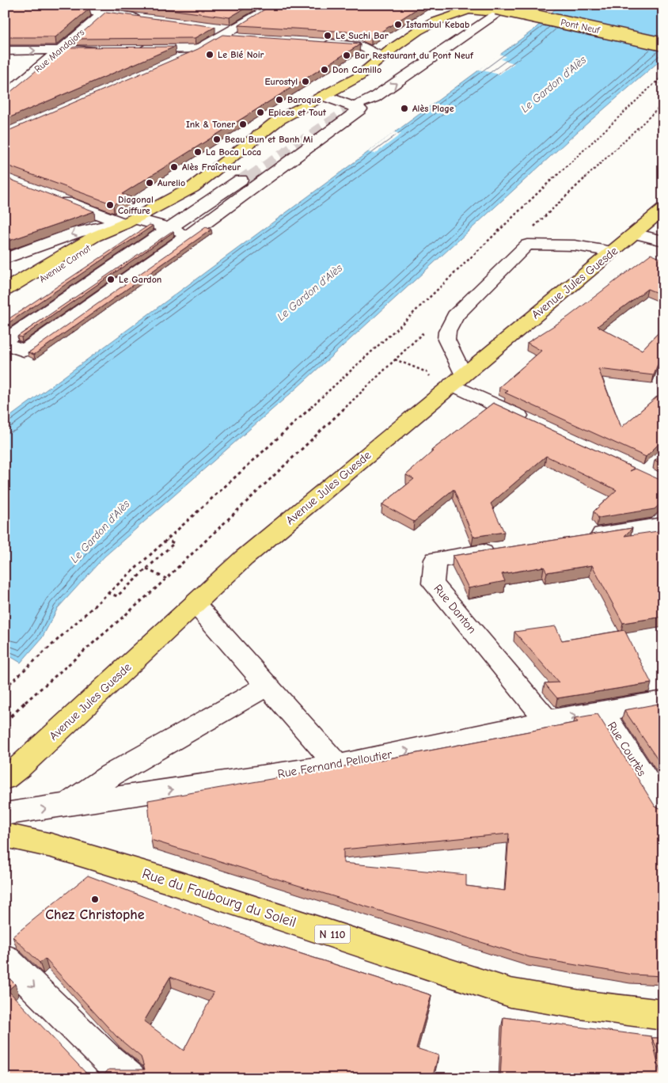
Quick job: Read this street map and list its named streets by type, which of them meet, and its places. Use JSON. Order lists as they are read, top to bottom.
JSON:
{
  "streets": {
    "main road": [
      "Pont Neuf",
      "Avenue Carnot",
      "Avenue Jules Guesde",
      "Rue du Faubourg du Soleil",
      "N 110"
    ],
    "street": [
      "Rue Mandajors",
      "Rue Danton",
      "Rue Courtès",
      "Rue Fernand Pelloutier"
    ]
  },
  "crossings": [
    ["Pont Neuf", "Avenue Carnot"],
    ["Rue Danton", "Rue Fernand Pelloutier"],
    ["Rue Courtès", "Rue Fernand Pelloutier"]
  ],
  "water": ["Le Gardon d'Alès"],
  "places": [
    "Istambul Kebab",
    "Le Suchi Bar",
    "Le Blé Noir",
    "Bar Restaurant du Pont Neuf",
    "Don Camillo",
    "Eurostyl",
    "Baroque",
    "Alès Plage",
    "Epices et Tout",
    "Ink & Toner",
    "Beau Bun et Banh Mi",
    "La Boca Loca",
    "Alès Fraîcheur",
    "Aurelio",
    "Diagonal Coiffure",
    "Le Gardon",
    "Chez Christophe"
  ]
}
